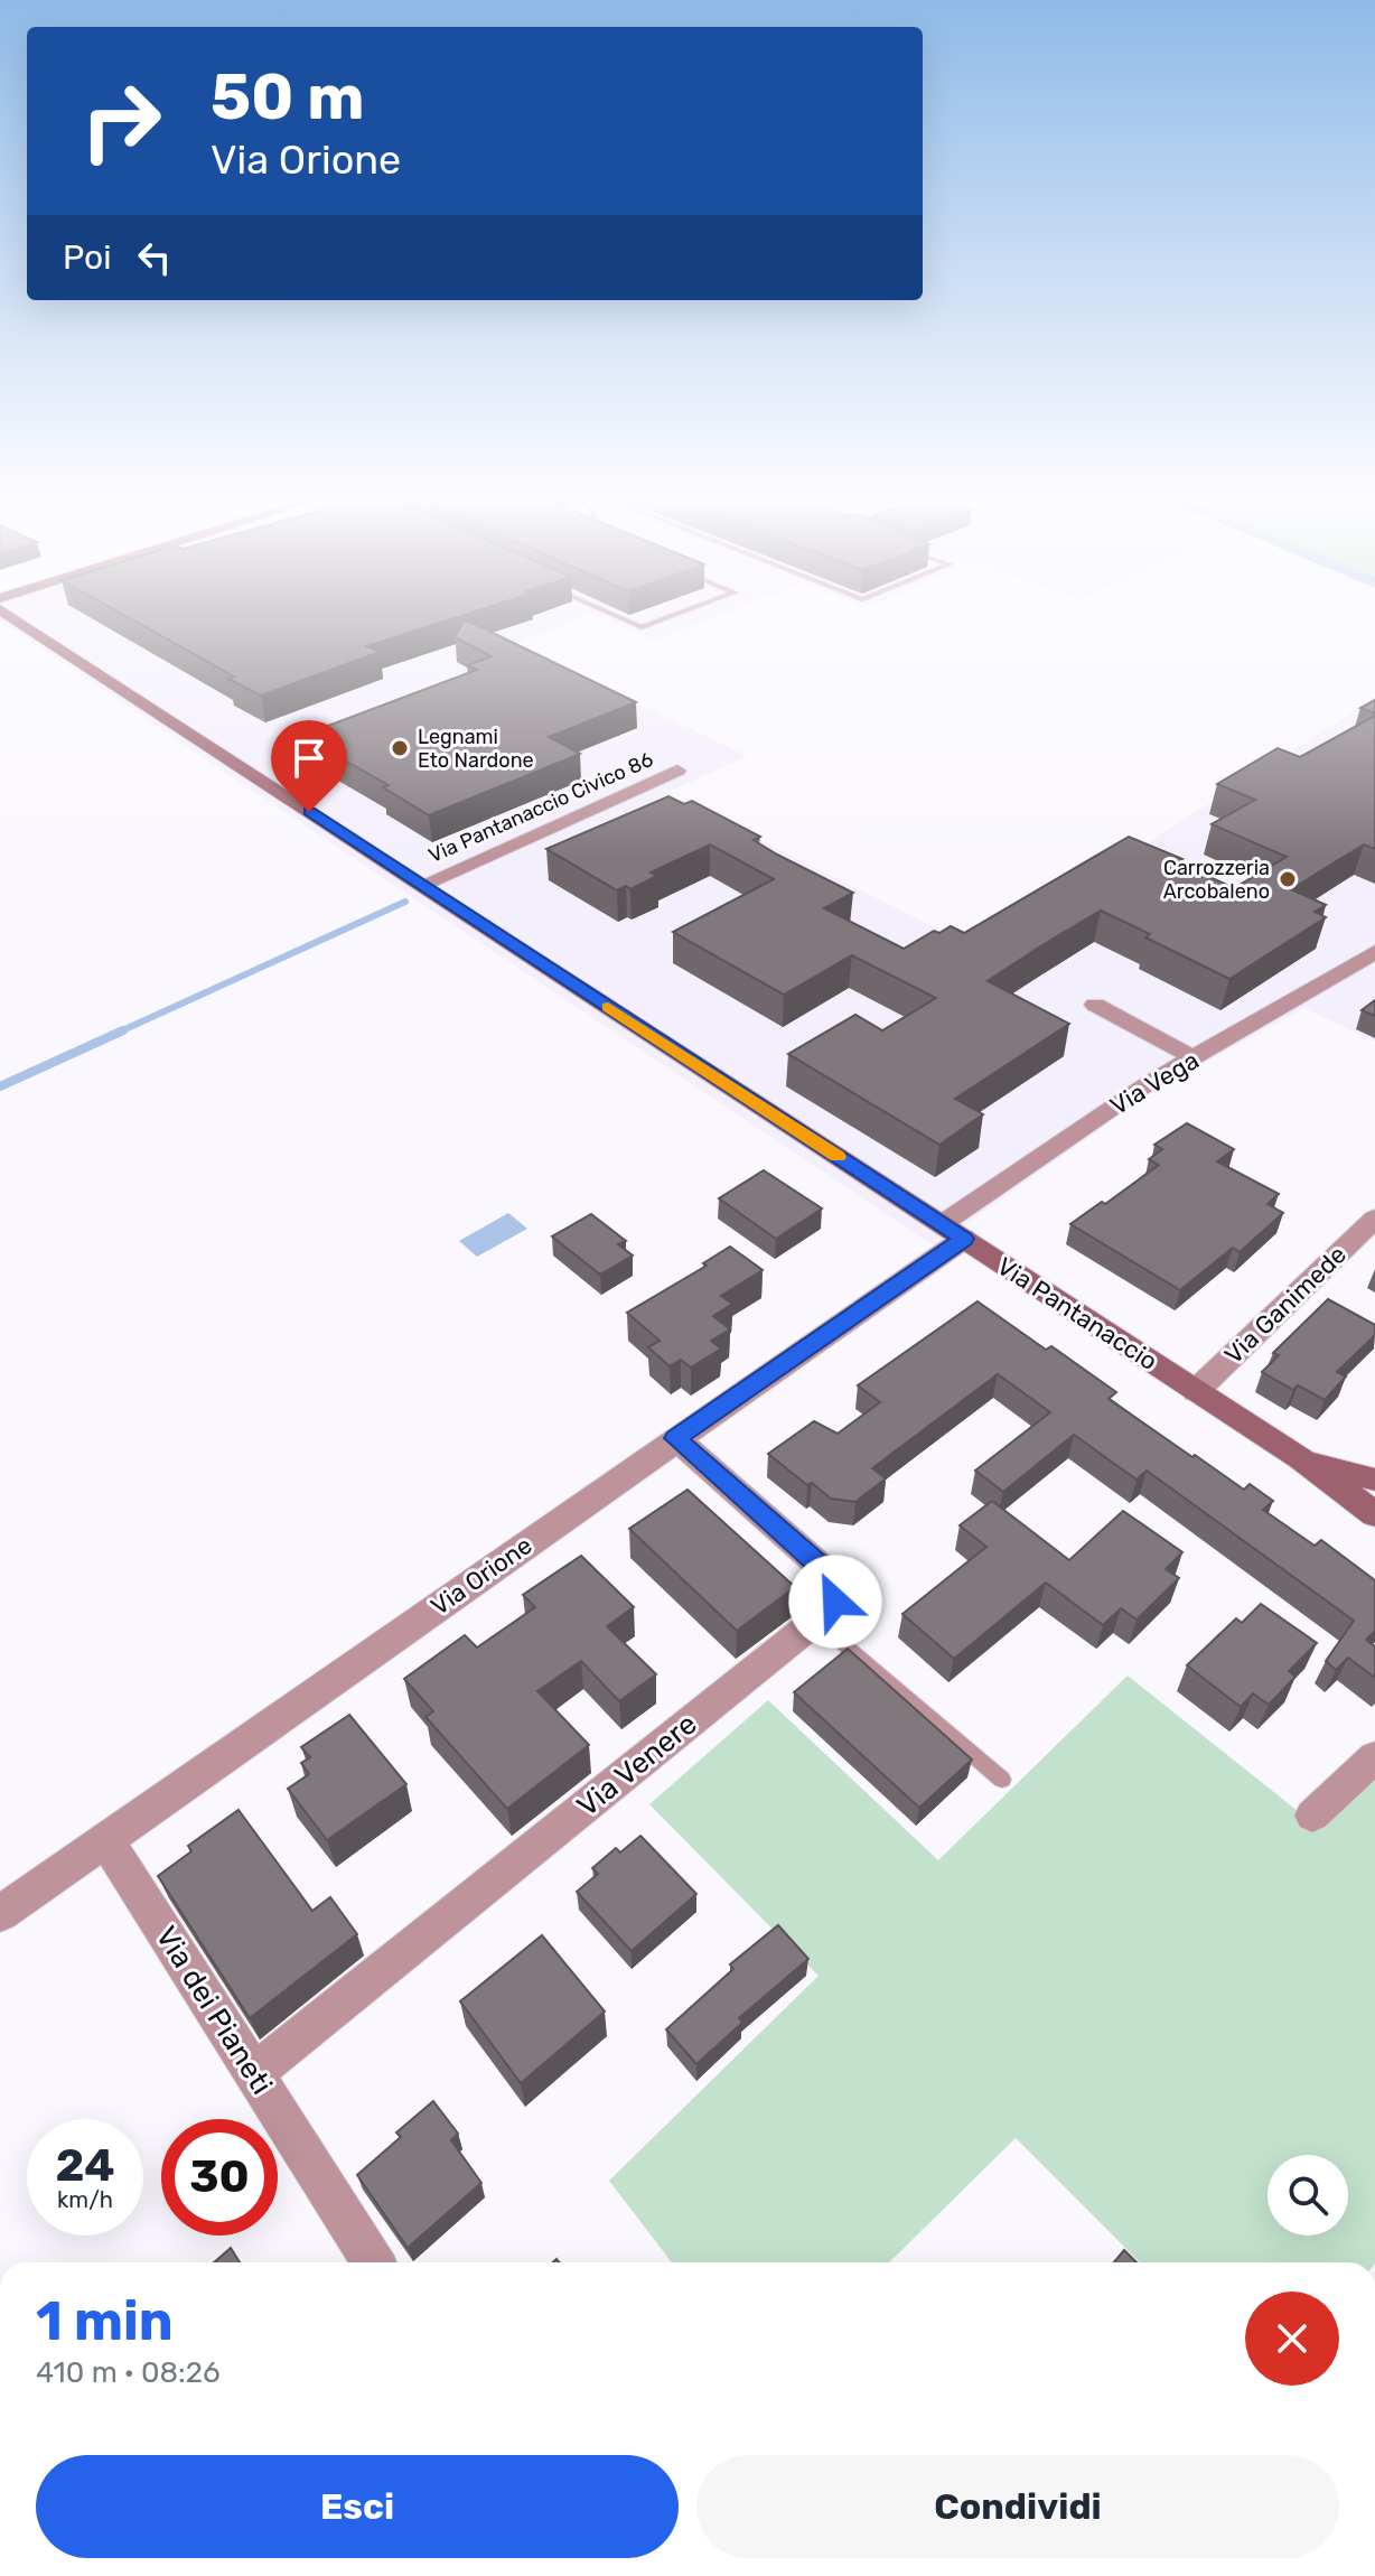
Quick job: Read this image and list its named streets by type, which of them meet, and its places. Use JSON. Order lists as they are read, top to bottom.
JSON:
{
  "streets": {
    "street": [
      "Via Pantanaccio Civico 86",
      "Via Vega",
      "Via Ganimede",
      "Via Pantanaccio",
      "Via Orione",
      "Via Venere",
      "Via dei Pianeti"
    ]
  },
  "crossings": [
    ["Via Pantanaccio Civico 86", "Via Pantanaccio"],
    ["Via Vega", "Via Pantanaccio"],
    ["Via Vega", "Via Orione"],
    ["Via Ganimede", "Via Pantanaccio"],
    ["Via Pantanaccio", "Via Orione"],
    ["Via Orione", "Via Venere"],
    ["Via Orione", "Via dei Pianeti"],
    ["Via Venere", "Via dei Pianeti"]
  ],
  "places": ["Legnami Eto Nardone", "Carrozzeria Arcobaleno"],
  "page": {
    "turn": ["50 m", "Via Orione"],
    "then": "Poi",
    "speed": "24 km/h",
    "limit": "30",
    "heading": ["1 min", "410 m · 08:26"],
    "buttons": ["Esci", "Condividi"]
  }
}
